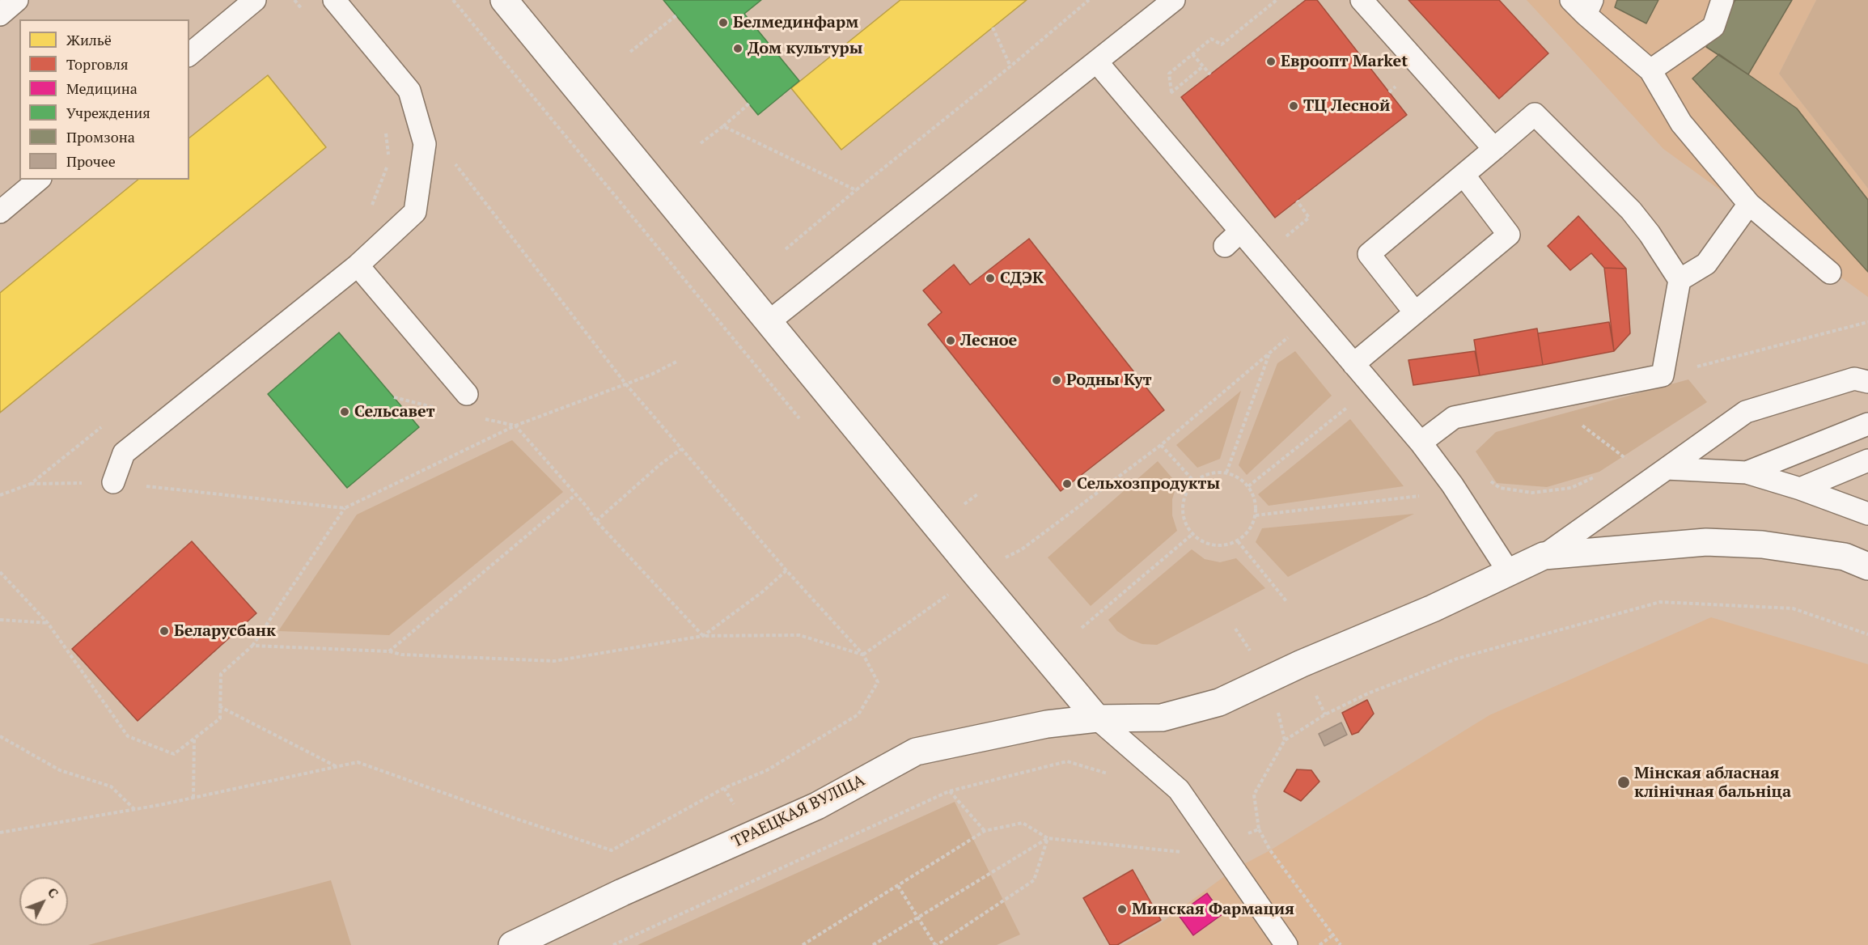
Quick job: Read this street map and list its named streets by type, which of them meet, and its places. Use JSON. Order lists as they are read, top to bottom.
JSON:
{
  "streets": {
    "street": ["ТРАЕЦКАЯ ВУЛІЦА"]
  },
  "places": [
    "Белмединфарм",
    "Дом культуры",
    "Евроопт Market",
    "ТЦ Лесной",
    "СДЭК",
    "Лесное",
    "Родны Кут",
    "Сельсавет",
    "Сельхозпродукты",
    "Беларусбанк",
    "Мінская абласная клінічная бальніца",
    "Минская Фармация"
  ],
  "legend": [
    "Жильё",
    "Торговля",
    "Медицина",
    "Учреждения",
    "Промзона",
    "Прочее"
  ],
  "north": "top right"
}
